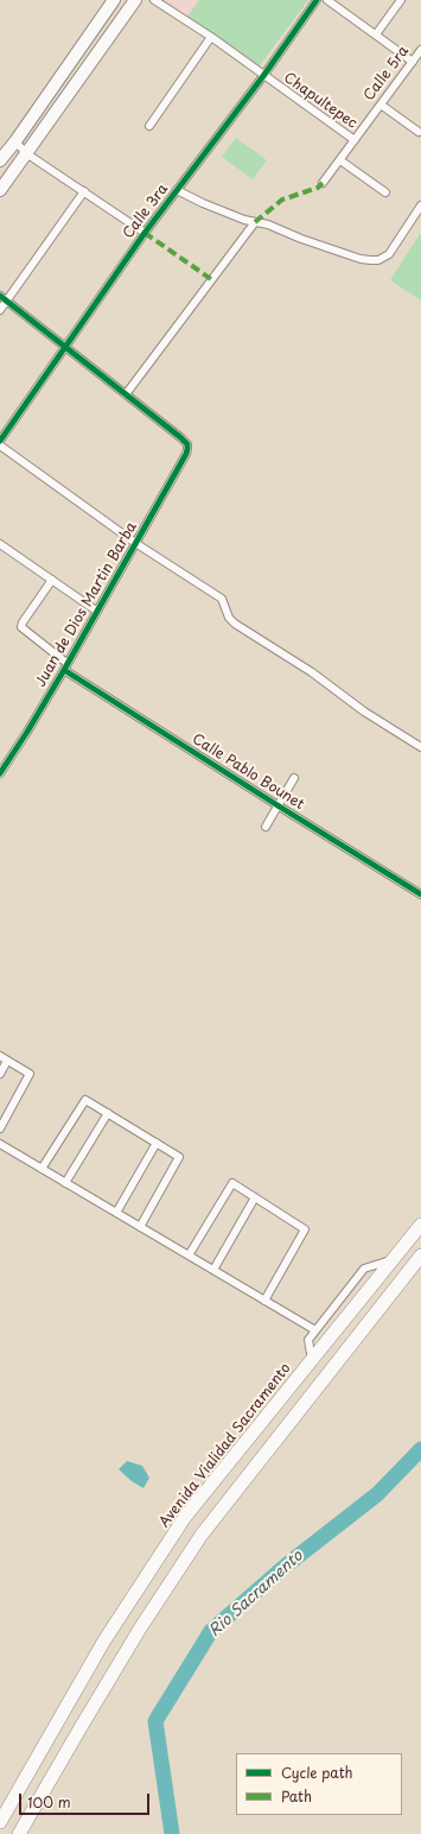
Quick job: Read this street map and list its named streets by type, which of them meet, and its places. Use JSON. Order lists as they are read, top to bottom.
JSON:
{
  "streets": {
    "highway": ["Avenida Vialidad Sacramento"],
    "street": [
      "Calle 5ra",
      "Chapultepec",
      "Calle 3ra",
      "Juan de Dios Martin Barba",
      "Calle Pablo Bounet"
    ]
  },
  "crossings": [
    ["Calle 5ra", "Chapultepec"],
    ["Chapultepec", "Calle 3ra"],
    ["Juan de Dios Martin Barba", "Calle Pablo Bounet"]
  ],
  "water": ["Rio Sacramento"],
  "legend": ["Cycle path", "Path"],
  "scale_bar": "100 m"
}
